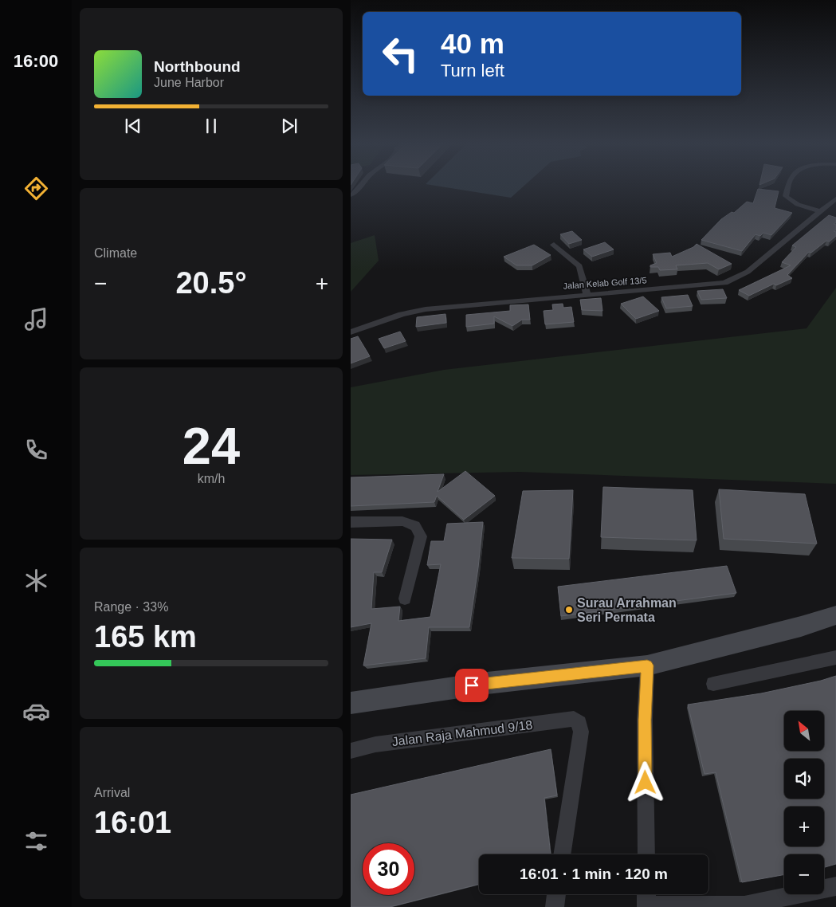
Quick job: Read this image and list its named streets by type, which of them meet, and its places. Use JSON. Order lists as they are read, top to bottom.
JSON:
{
  "streets": {
    "street": ["Jalan Kelab Golf 13/5", "Jalan Raja Mahmud 9/18"]
  },
  "places": ["Surau Arrahman Seri Permata"],
  "north": "top left",
  "page": {
    "tabs": "16:00",
    "turn": ["40 m", "Turn left"],
    "song": ["Northbound", "June Harbor"],
    "tile": [
      "Climate",
      ["24", "km/h"],
      ["Range · 33%", "165 km"],
      ["Arrival", "16:01"]
    ],
    "heat": ["−", "20.5°", "+"],
    "map_buttons": ["+", "−"],
    "limit": "30",
    "trip": "16:01 · 1 min · 120 m"
  }
}
